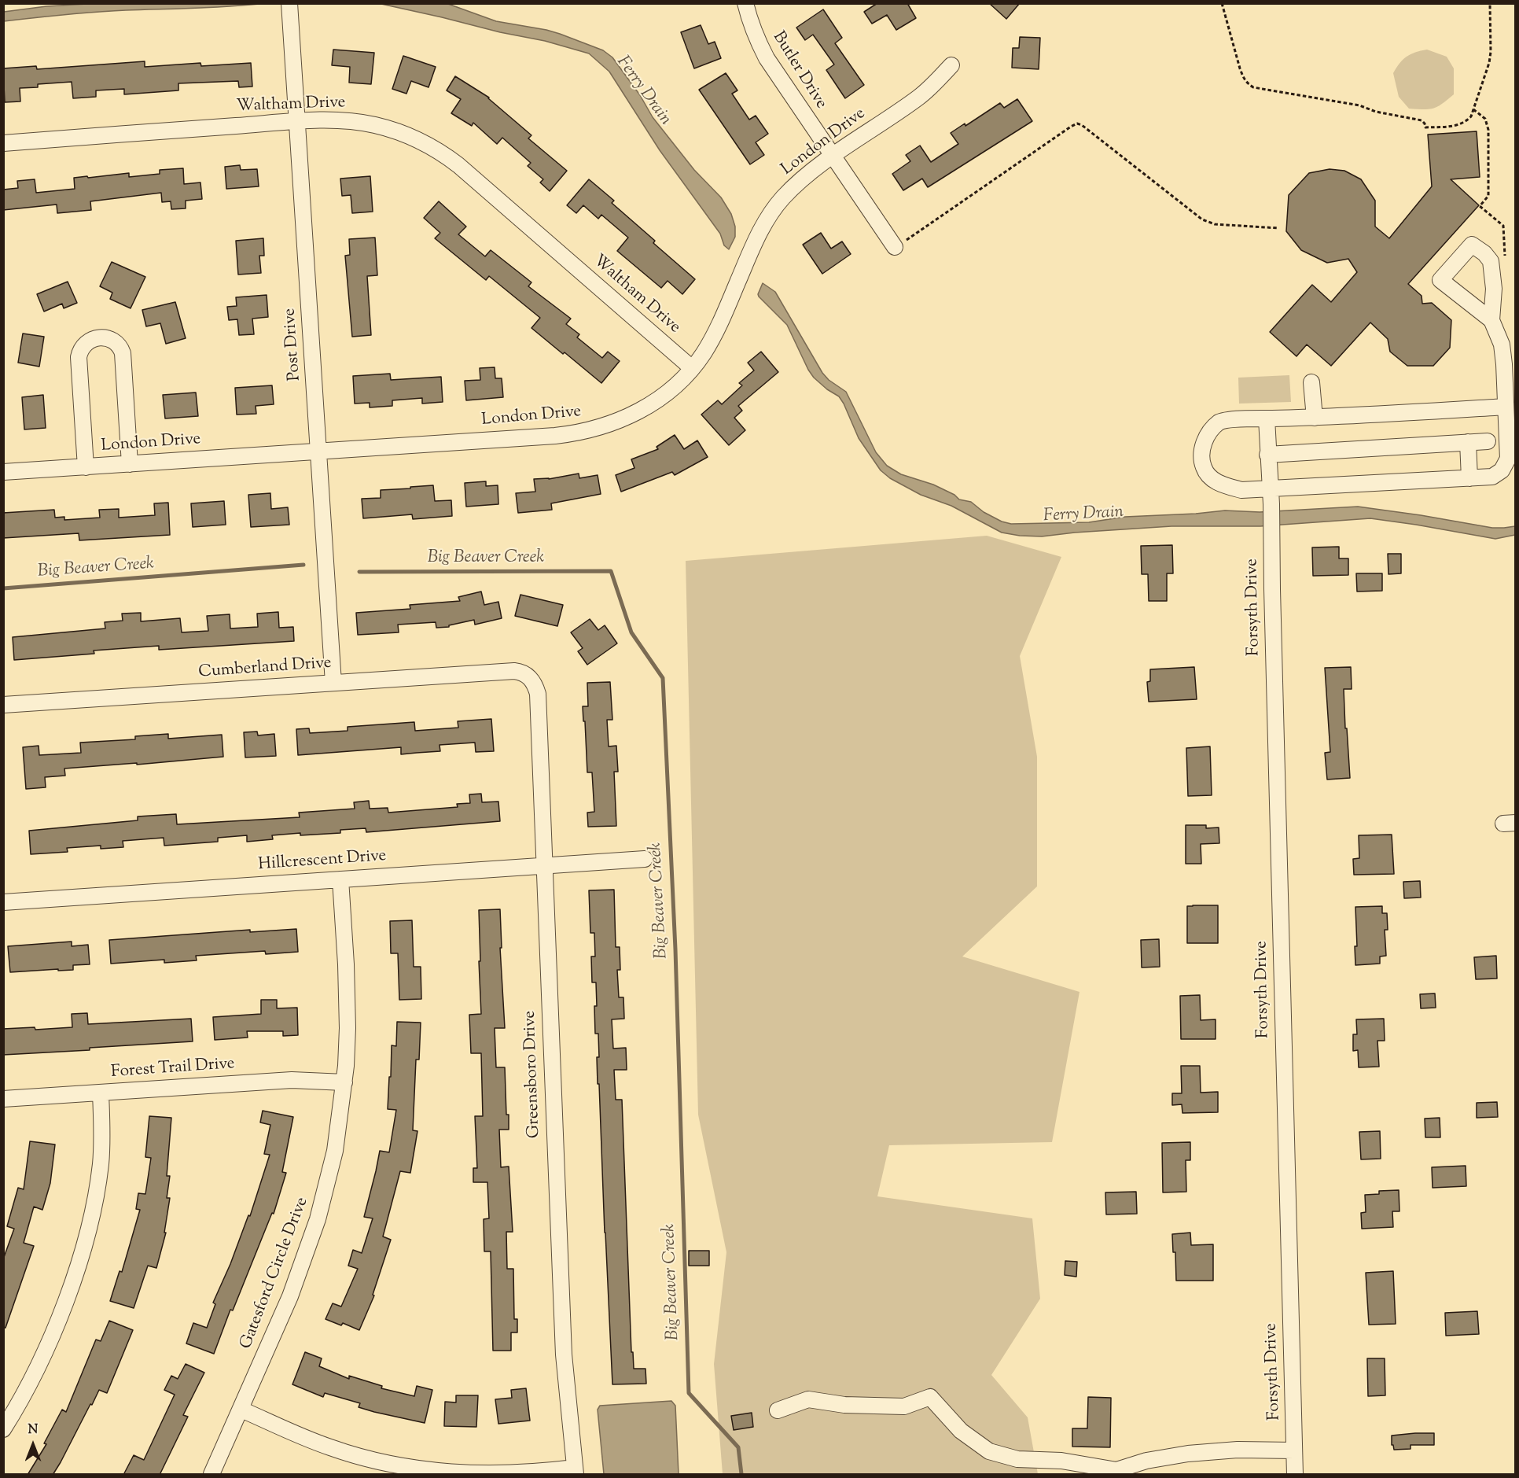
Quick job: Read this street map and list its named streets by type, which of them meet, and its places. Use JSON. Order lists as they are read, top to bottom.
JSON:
{
  "streets": {
    "street": [
      "Butler Drive",
      "Waltham Drive",
      "London Drive",
      "Post Drive",
      "Forsyth Drive",
      "Cumberland Drive",
      "Hillcrescent Drive",
      "Forest Trail Drive",
      "Greensboro Drive",
      "Gatesford Circle Drive"
    ]
  },
  "crossings": [
    ["Butler Drive", "London Drive"],
    ["Waltham Drive", "London Drive"],
    ["Waltham Drive", "Post Drive"],
    ["London Drive", "Post Drive"],
    ["Post Drive", "Cumberland Drive"],
    ["Cumberland Drive", "Greensboro Drive"],
    ["Hillcrescent Drive", "Greensboro Drive"],
    ["Hillcrescent Drive", "Gatesford Circle Drive"],
    ["Forest Trail Drive", "Gatesford Circle Drive"]
  ],
  "water": ["Ferry Drain", "Big Beaver Creek"],
  "north": "top"
}
